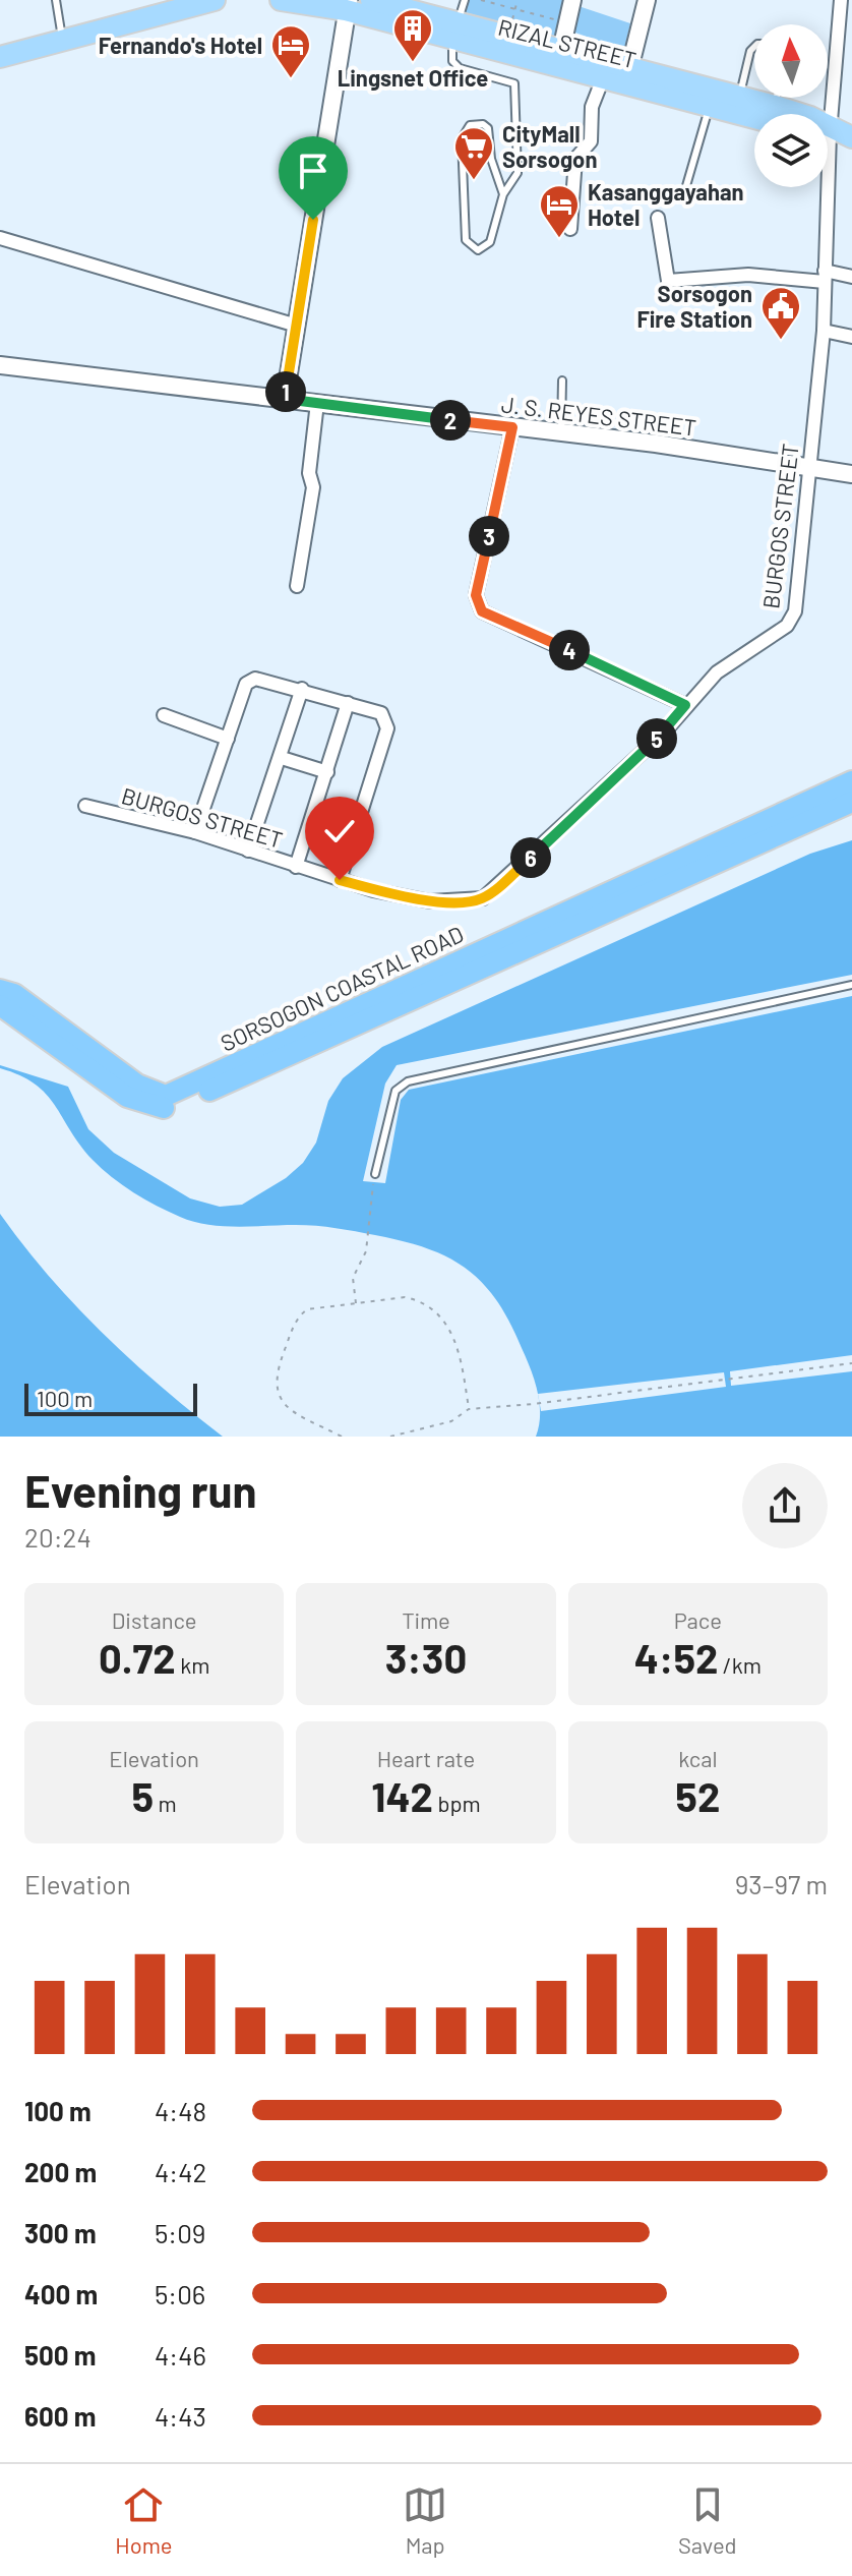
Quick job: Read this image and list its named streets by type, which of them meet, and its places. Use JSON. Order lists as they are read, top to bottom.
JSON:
{
  "streets": {
    "highway": ["SORSOGON COASTAL ROAD"],
    "main road": ["RIZAL STREET"],
    "street": ["J. S. REYES STREET", "BURGOS STREET"]
  },
  "crossings": [
    ["RIZAL STREET", "BURGOS STREET"],
    ["J. S. REYES STREET", "BURGOS STREET"]
  ],
  "places": {
    "building": ["Lingsnet Office"],
    "hotel": ["Fernando's Hotel", "Kasanggayahan Hotel"],
    "supermarket": ["CityMall Sorsogon"],
    "public building": ["Sorsogon Fire Station"]
  },
  "scale_bar": "100 m",
  "north": "top",
  "page": {
    "pins": [
      "1",
      "2",
      "3",
      "4",
      "5",
      "6"
    ],
    "scale": "100 m",
    "heading": ["Evening run", "20:24"],
    "stats": [
      ["Distance", "0.72 km"],
      ["Time", "3:30"],
      ["Pace", "4:52 /km"],
      ["Elevation", "5 m"],
      ["Heart rate", "142 bpm"],
      ["kcal", "52"]
    ],
    "chart": ["Elevation", "93–97 m"],
    "list": [
      {
        "name": "100 m",
        "note": "4:48"
      },
      {
        "name": "200 m",
        "note": "4:42"
      },
      {
        "name": "300 m",
        "note": "5:09"
      },
      {
        "name": "400 m",
        "note": "5:06"
      },
      {
        "name": "500 m",
        "note": "4:46"
      },
      {
        "name": "600 m",
        "note": "4:43"
      }
    ],
    "tabs": ["Home", "Map", "Saved"]
  }
}
